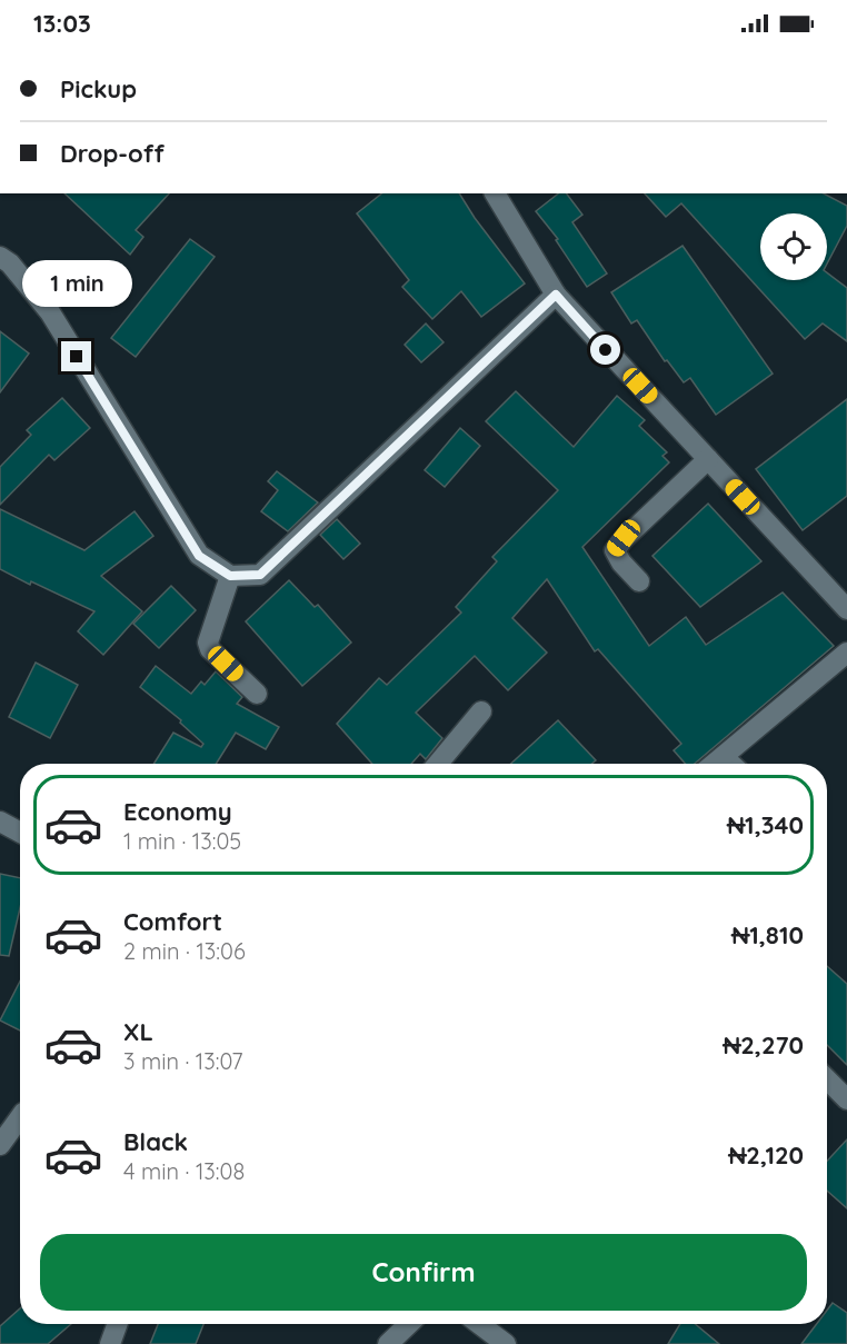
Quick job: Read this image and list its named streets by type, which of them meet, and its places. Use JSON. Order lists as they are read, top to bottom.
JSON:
{
  "page": {
    "status": "13:03",
    "banner": ["Pickup", "Drop-off"],
    "bubble": "1 min",
    "list": [
      {
        "name": "Economy",
        "note": "1 min · 13:05",
        "value": "₦1,340"
      },
      {
        "name": "Comfort",
        "note": "2 min · 13:06",
        "value": "₦1,810"
      },
      {
        "name": "XL",
        "note": "3 min · 13:07",
        "value": "₦2,270"
      },
      {
        "name": "Black",
        "note": "4 min · 13:08",
        "value": "₦2,120"
      }
    ],
    "buttons": "Confirm"
  }
}
